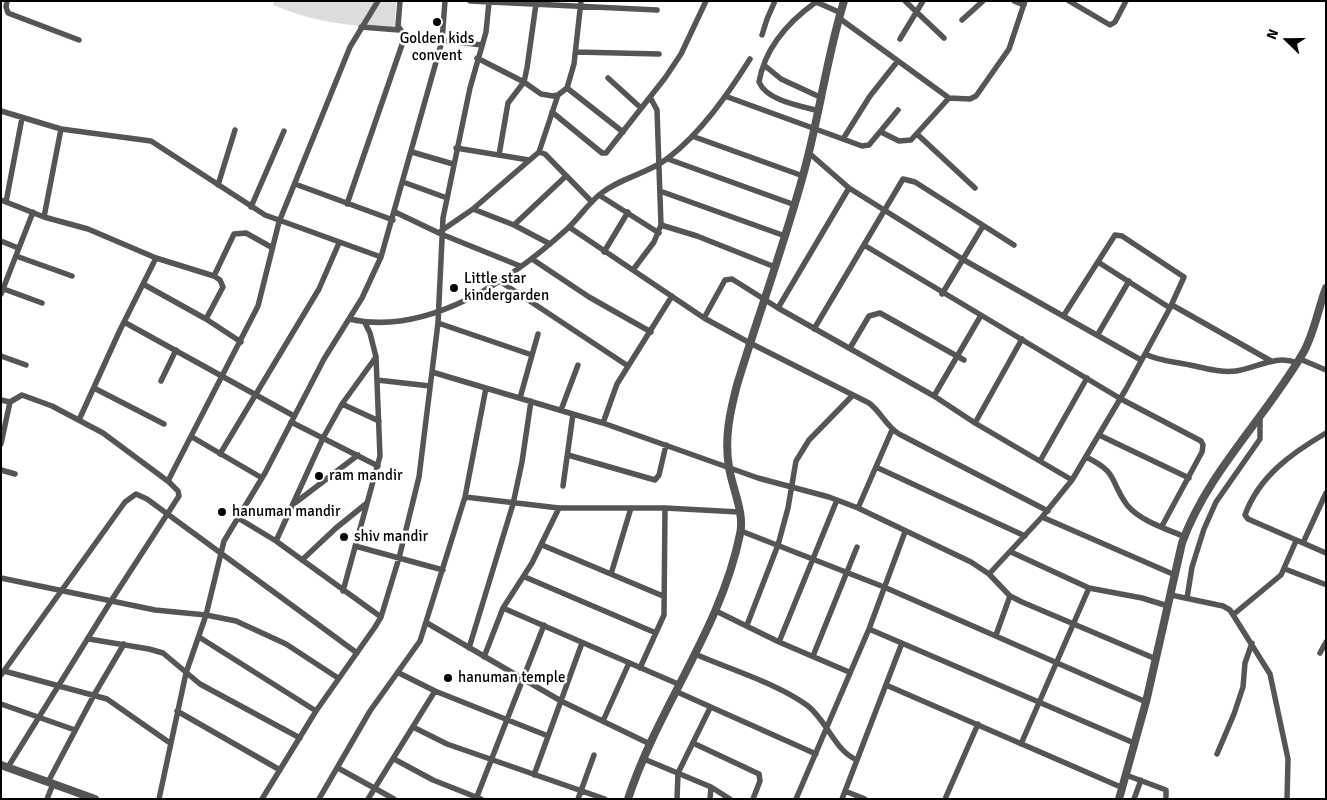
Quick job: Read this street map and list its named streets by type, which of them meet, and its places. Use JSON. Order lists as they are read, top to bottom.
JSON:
{
  "places": [
    "Golden kids convent",
    "Little star kindergarden",
    "ram mandir",
    "hanuman mandir",
    "shiv mandir",
    "hanuman temple"
  ],
  "north": "left"
}
